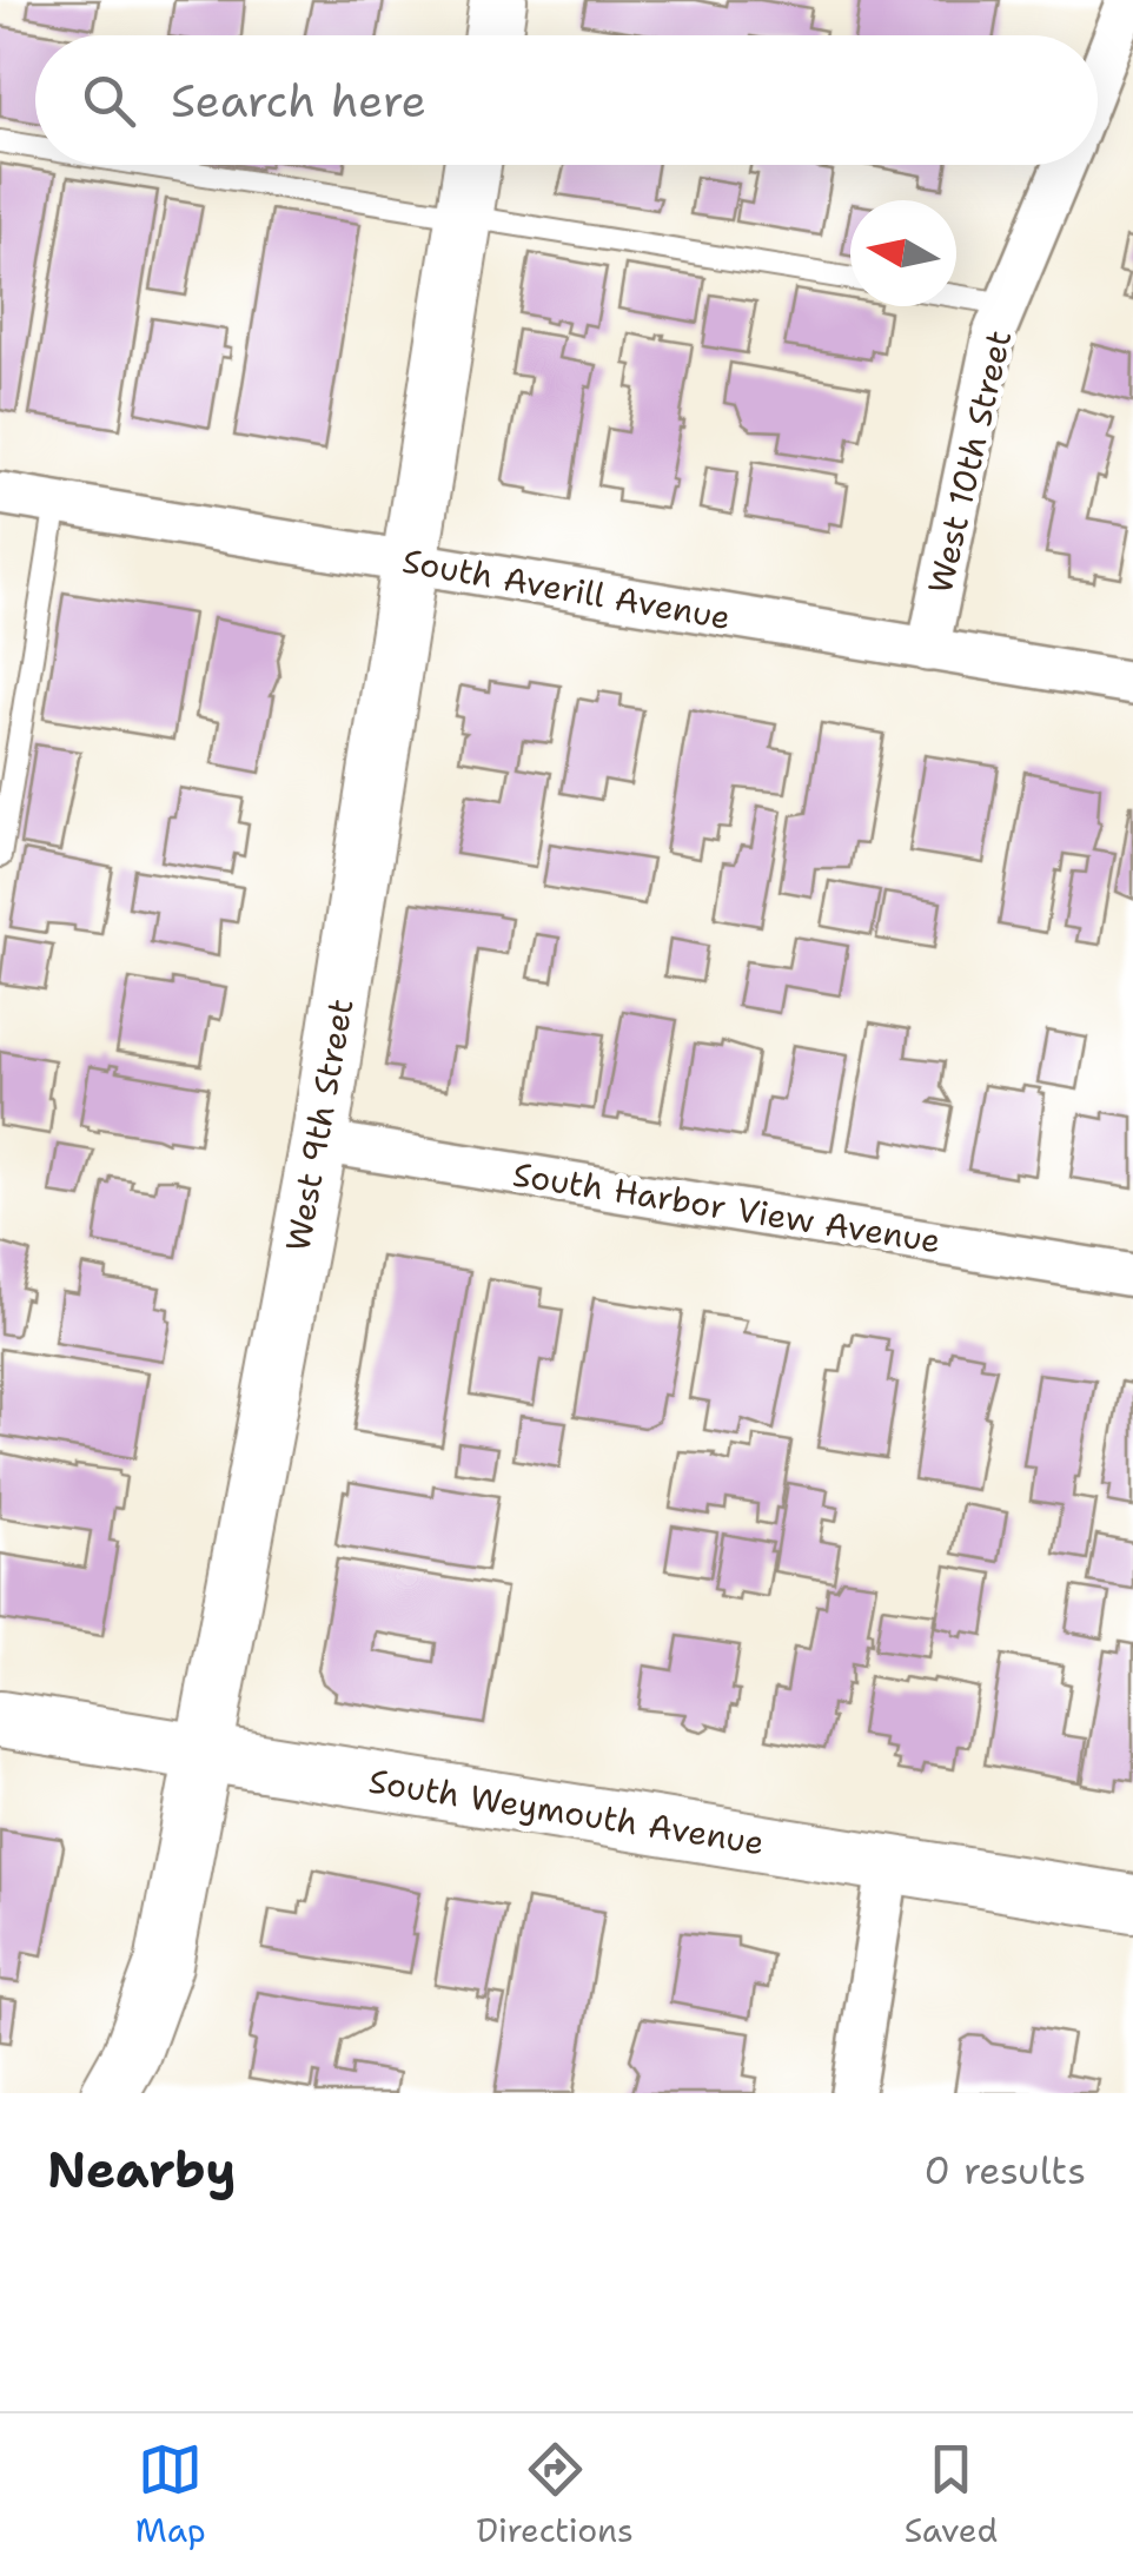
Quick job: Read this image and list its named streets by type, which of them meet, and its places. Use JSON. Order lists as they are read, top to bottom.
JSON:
{
  "streets": {
    "main road": ["West 9th Street", "South Weymouth Avenue"],
    "street": ["West 10th Street", "South Averill Avenue", "South Harbor View Avenue"]
  },
  "crossings": [
    ["West 10th Street", "South Averill Avenue"],
    ["South Averill Avenue", "West 9th Street"],
    ["West 9th Street", "South Harbor View Avenue"],
    ["West 9th Street", "South Weymouth Avenue"]
  ],
  "north": "left",
  "page": {
    "search": "Search here",
    "heading": ["Nearby", "0 results"],
    "nav": ["Map", "Directions", "Saved"]
  }
}
